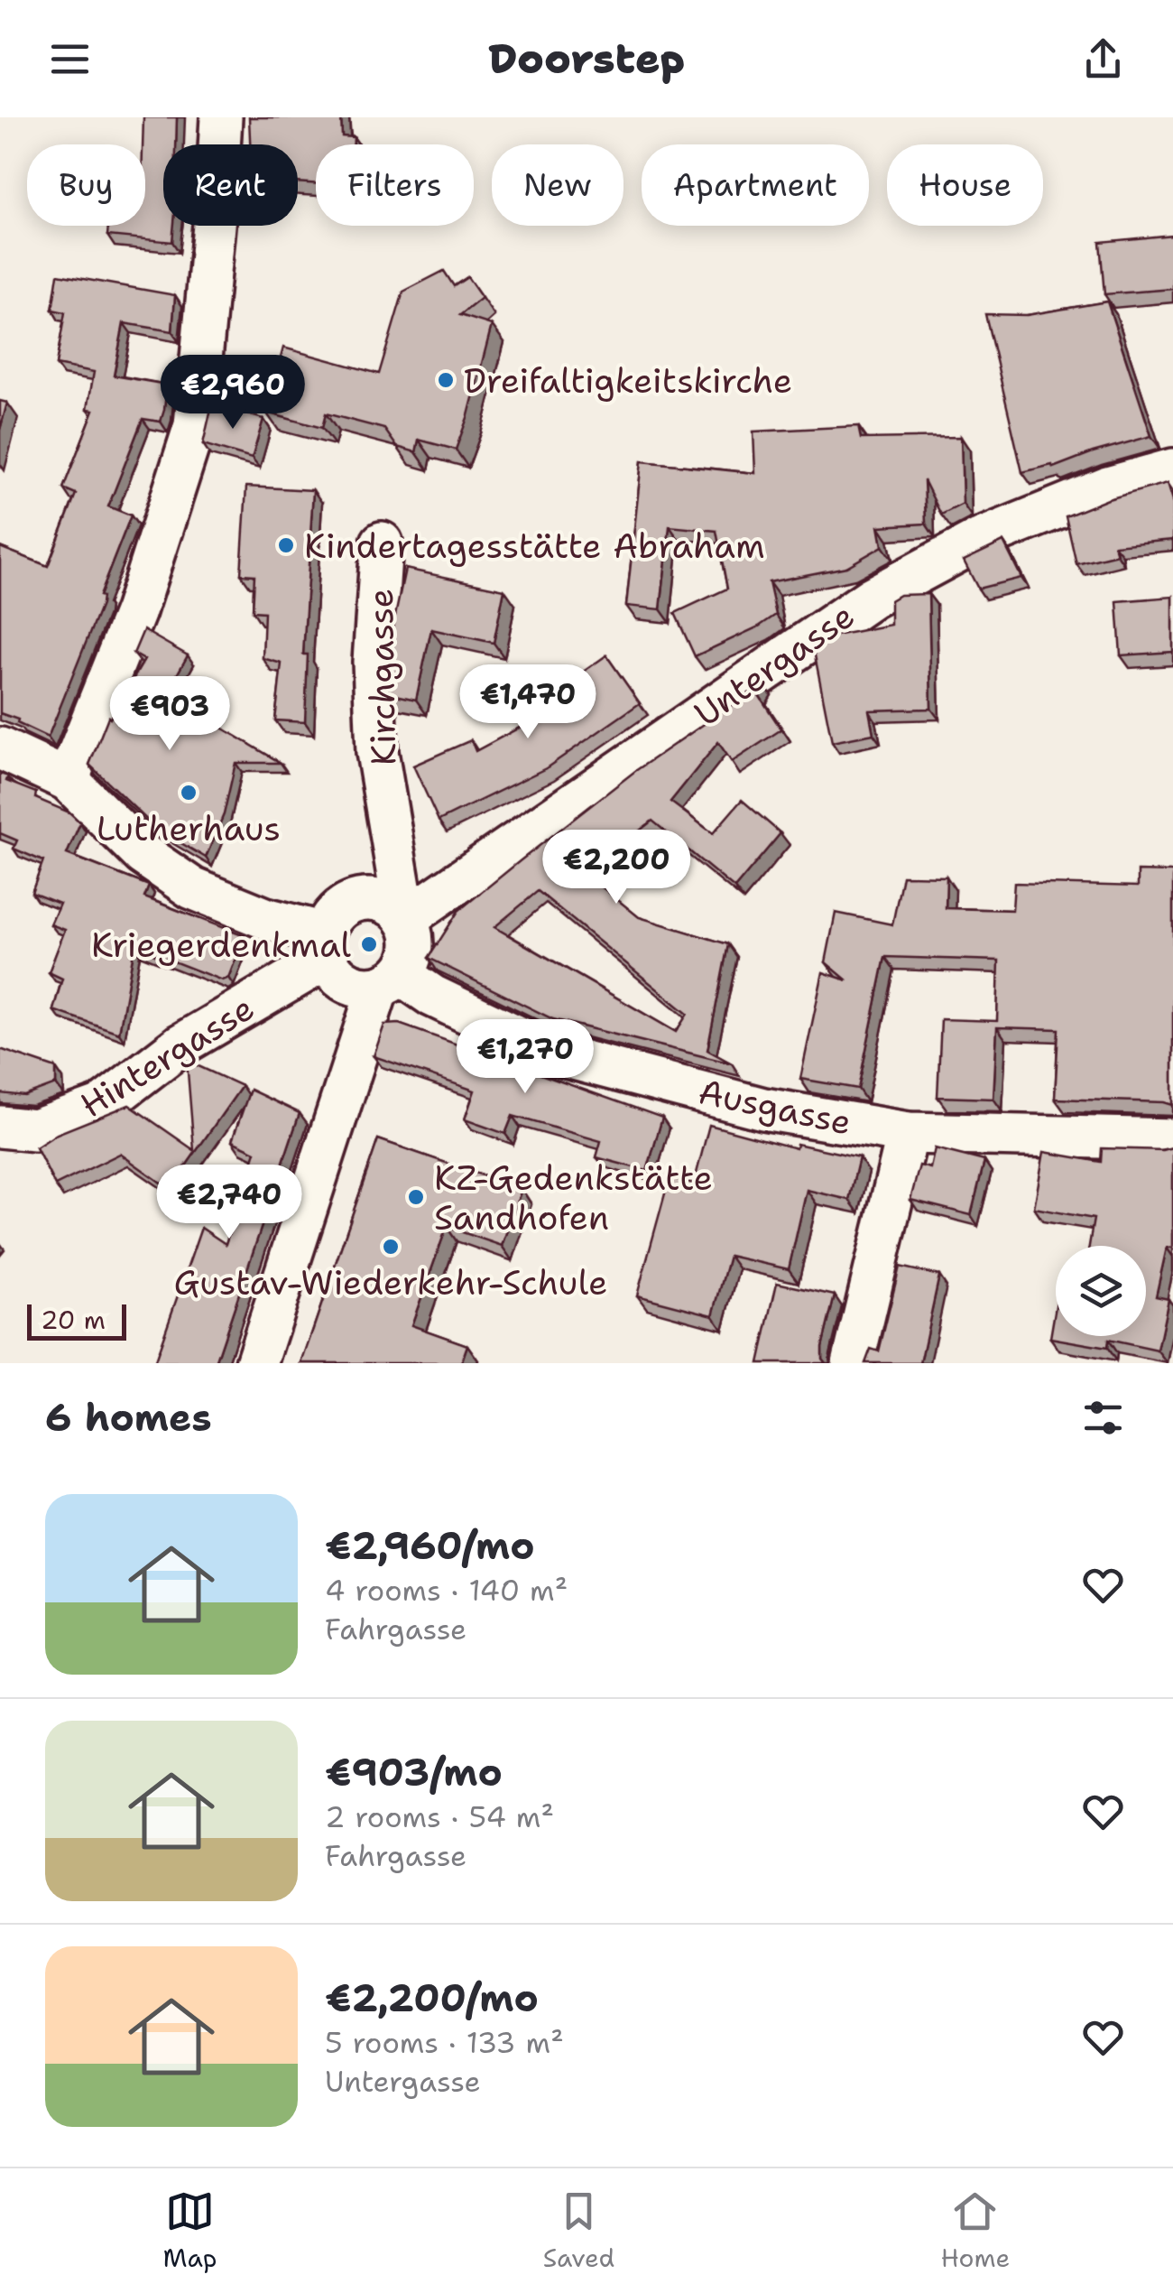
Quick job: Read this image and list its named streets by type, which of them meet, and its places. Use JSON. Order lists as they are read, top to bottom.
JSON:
{
  "streets": {
    "street": [
      "Untergasse",
      "Kirchgasse",
      "Hintergasse",
      "Ausgasse"
    ]
  },
  "crossings": [
    ["Untergasse", "Kirchgasse"],
    ["Untergasse", "Hintergasse"],
    ["Untergasse", "Ausgasse"],
    ["Kirchgasse", "Hintergasse"],
    ["Kirchgasse", "Ausgasse"],
    ["Hintergasse", "Ausgasse"]
  ],
  "places": [
    "Dreifaltigkeitskirche",
    "Kindertagesstätte Abraham",
    "Lutherhaus",
    "Kriegerdenkmal",
    "KZ-Gedenkstätte Sandhofen",
    "Gustav-Wiederkehr-Schule"
  ],
  "scale_bar": "20 m",
  "page": {
    "header": "Doorstep",
    "chip": [
      "Buy",
      "Rent",
      "Filters",
      "New",
      "Apartment",
      "House"
    ],
    "price": [
      "€2,960",
      "€1,470",
      "€903",
      "€2,200",
      "€1,270",
      "€2,740"
    ],
    "scale": "20 m",
    "heading": "6 homes",
    "list": [
      {
        "name": "€2,960/mo",
        "note": "4 rooms · 140 m² · Fahrgasse"
      },
      {
        "name": "€903/mo",
        "note": "2 rooms · 54 m² · Fahrgasse"
      },
      {
        "name": "€2,200/mo",
        "note": "5 rooms · 133 m² · Untergasse"
      }
    ],
    "tabs": ["Map", "Saved", "Home"]
  }
}
